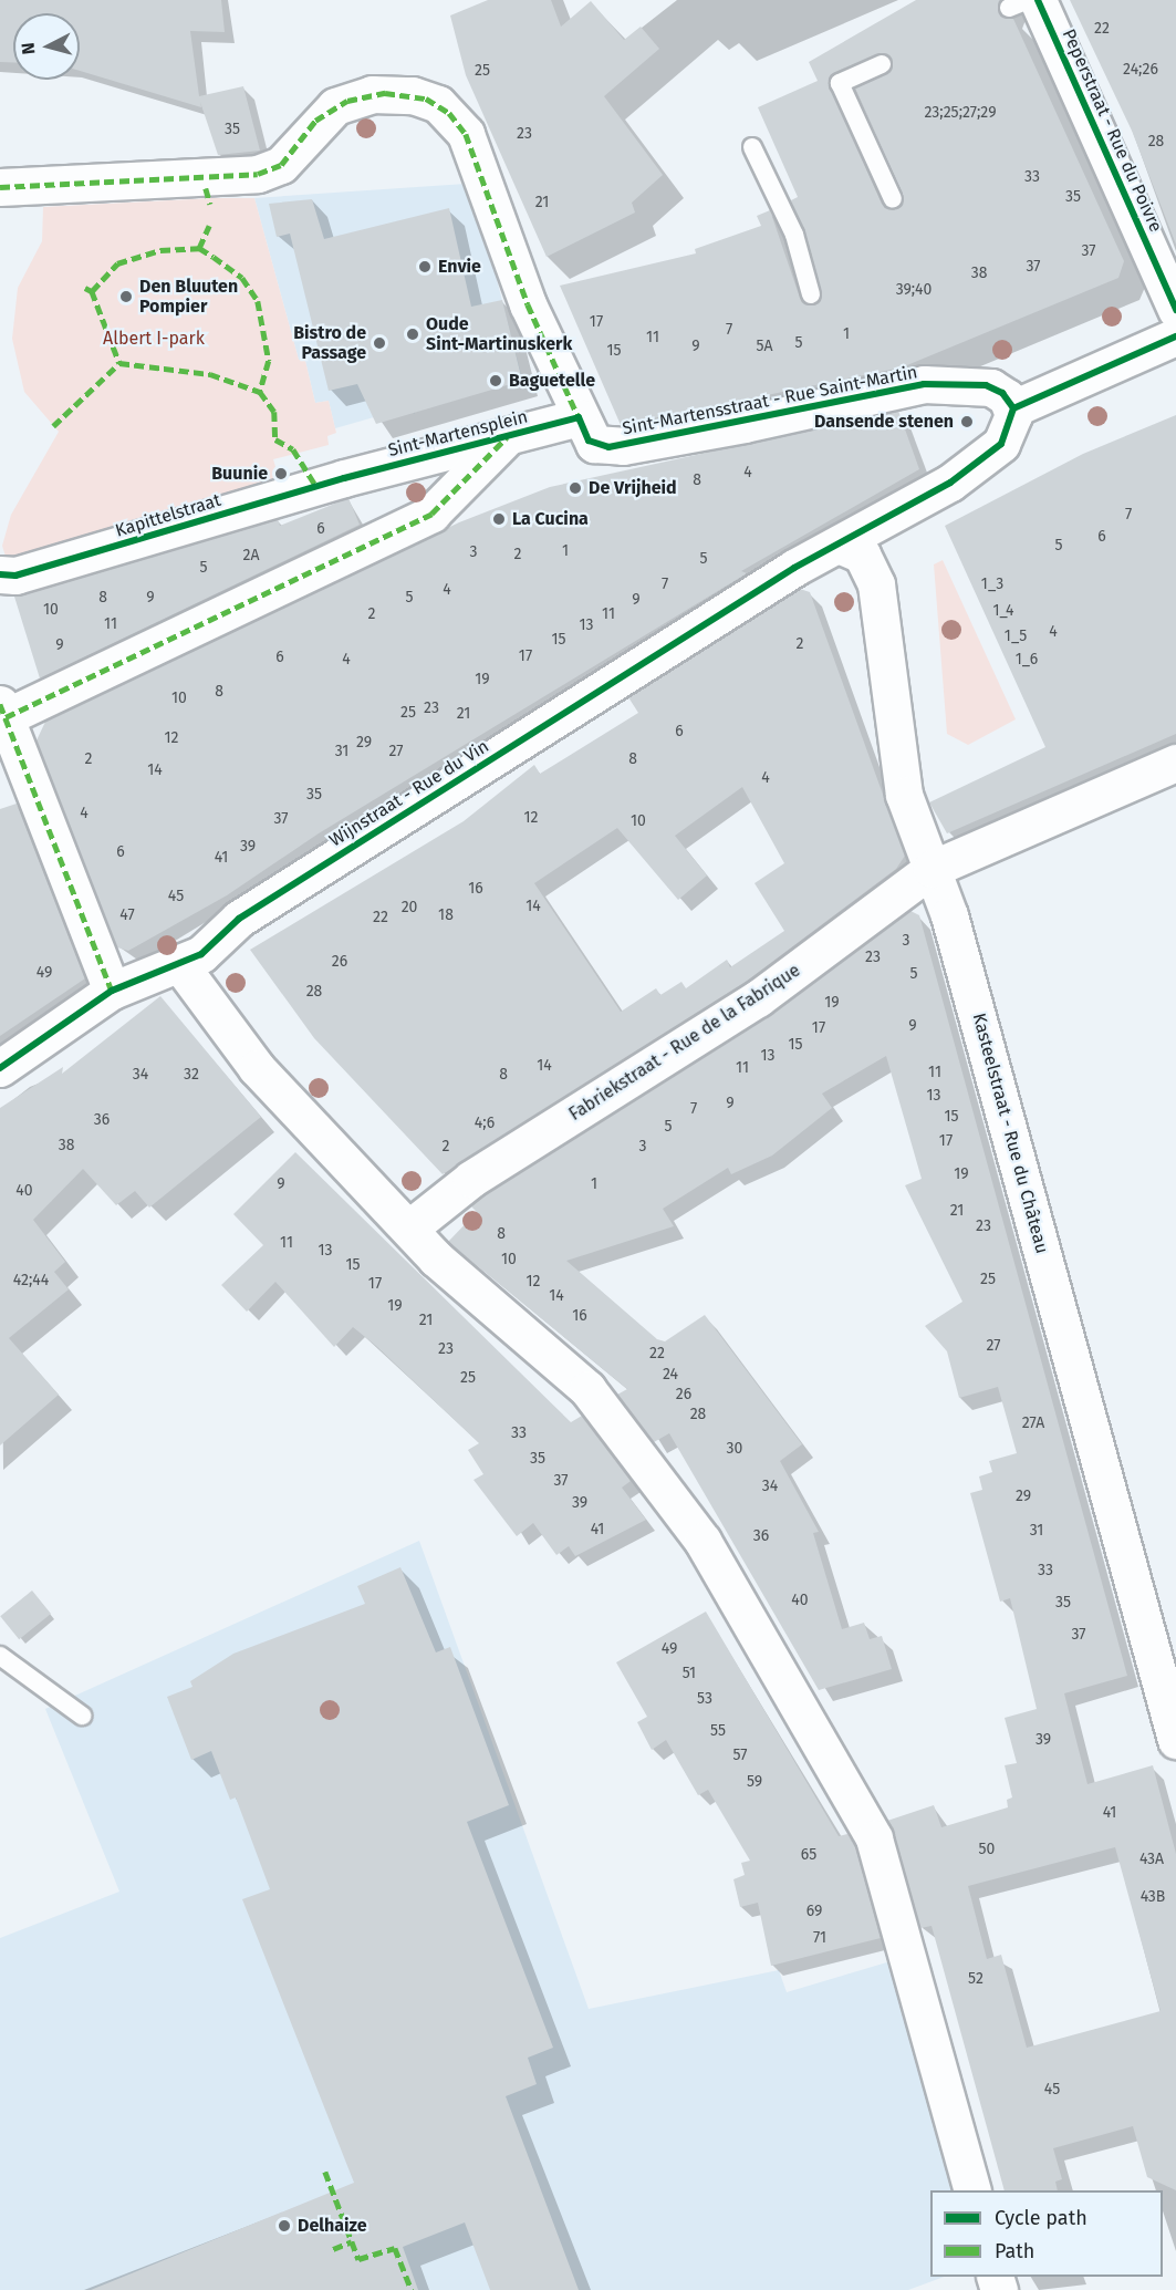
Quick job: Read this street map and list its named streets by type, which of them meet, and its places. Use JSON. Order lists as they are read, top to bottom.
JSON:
{
  "streets": {
    "street": [
      "Peperstraat - Rue du Poivre",
      "Sint-Martensstraat - Rue Saint-Martin",
      "Sint-Martensplein",
      "Kapittelstraat",
      "Wijnstraat - Rue du Vin",
      "Fabriekstraat - Rue de la Fabrique",
      "Kasteelstraat - Rue du Château"
    ]
  },
  "crossings": [
    ["Sint-Martensstraat - Rue Saint-Martin", "Sint-Martensplein"],
    ["Sint-Martensstraat - Rue Saint-Martin", "Wijnstraat - Rue du Vin"],
    ["Sint-Martensplein", "Kapittelstraat"],
    ["Wijnstraat - Rue du Vin", "Kasteelstraat - Rue du Château"],
    ["Fabriekstraat - Rue de la Fabrique", "Kasteelstraat - Rue du Château"]
  ],
  "parks": ["Albert I-park"],
  "places": [
    "Envie",
    "Den Bluuten Pompier",
    "Oude Sint-Martinuskerk",
    "Bistro de Passage",
    "Baguetelle",
    "Dansende stenen",
    "Buunie",
    "De Vrijheid",
    "La Cucina",
    "Delhaize"
  ],
  "house_numbers": [
    "22",
    "24;26",
    "25",
    "23;25;27;29",
    "35",
    "23",
    "28",
    "33",
    "35",
    "21",
    "37",
    "37",
    "38",
    "39;40",
    "17",
    "7",
    "1",
    "11",
    "5",
    "9",
    "5A",
    "15",
    "4",
    "8",
    "7",
    "6",
    "6",
    "5",
    "1",
    "3",
    "2",
    "2A",
    "5",
    "5",
    "7",
    "1_3",
    "4",
    "8",
    "9",
    "5",
    "9",
    "10",
    "1_4",
    "2",
    "11",
    "11",
    "13",
    "4",
    "1_5",
    "15",
    "2",
    "9",
    "17",
    "6",
    "4",
    "1_6",
    "19",
    "8",
    "10",
    "23",
    "25",
    "21",
    "6",
    "12",
    "29",
    "31",
    "27",
    "2",
    "8",
    "14",
    "4",
    "35",
    "4",
    "12",
    "37",
    "10",
    "39",
    "6",
    "41",
    "16",
    "45",
    "14",
    "20",
    "47",
    "18",
    "22",
    "3",
    "23",
    "26",
    "49",
    "5",
    "28",
    "19",
    "9",
    "17",
    "15",
    "13",
    "14",
    "11",
    "11",
    "34",
    "32",
    "8",
    "13",
    "9",
    "7",
    "15",
    "36",
    "4;6",
    "5",
    "17",
    "38",
    "2",
    "3",
    "19",
    "9",
    "1",
    "40",
    "21",
    "23",
    "8",
    "11",
    "13",
    "10",
    "15",
    "25",
    "42;44",
    "12",
    "17",
    "14",
    "19",
    "16",
    "21",
    "27",
    "23",
    "22",
    "24",
    "25",
    "26",
    "28",
    "27A",
    "33",
    "30",
    "35",
    "37",
    "34",
    "29",
    "39",
    "41",
    "31",
    "36",
    "33",
    "40",
    "35",
    "37",
    "49",
    "51",
    "53",
    "55",
    "39",
    "57",
    "59",
    "41",
    "50",
    "65",
    "43A",
    "43B",
    "69",
    "71",
    "52",
    "45"
  ],
  "legend": ["Cycle path", "Path"],
  "north": "left"
}
